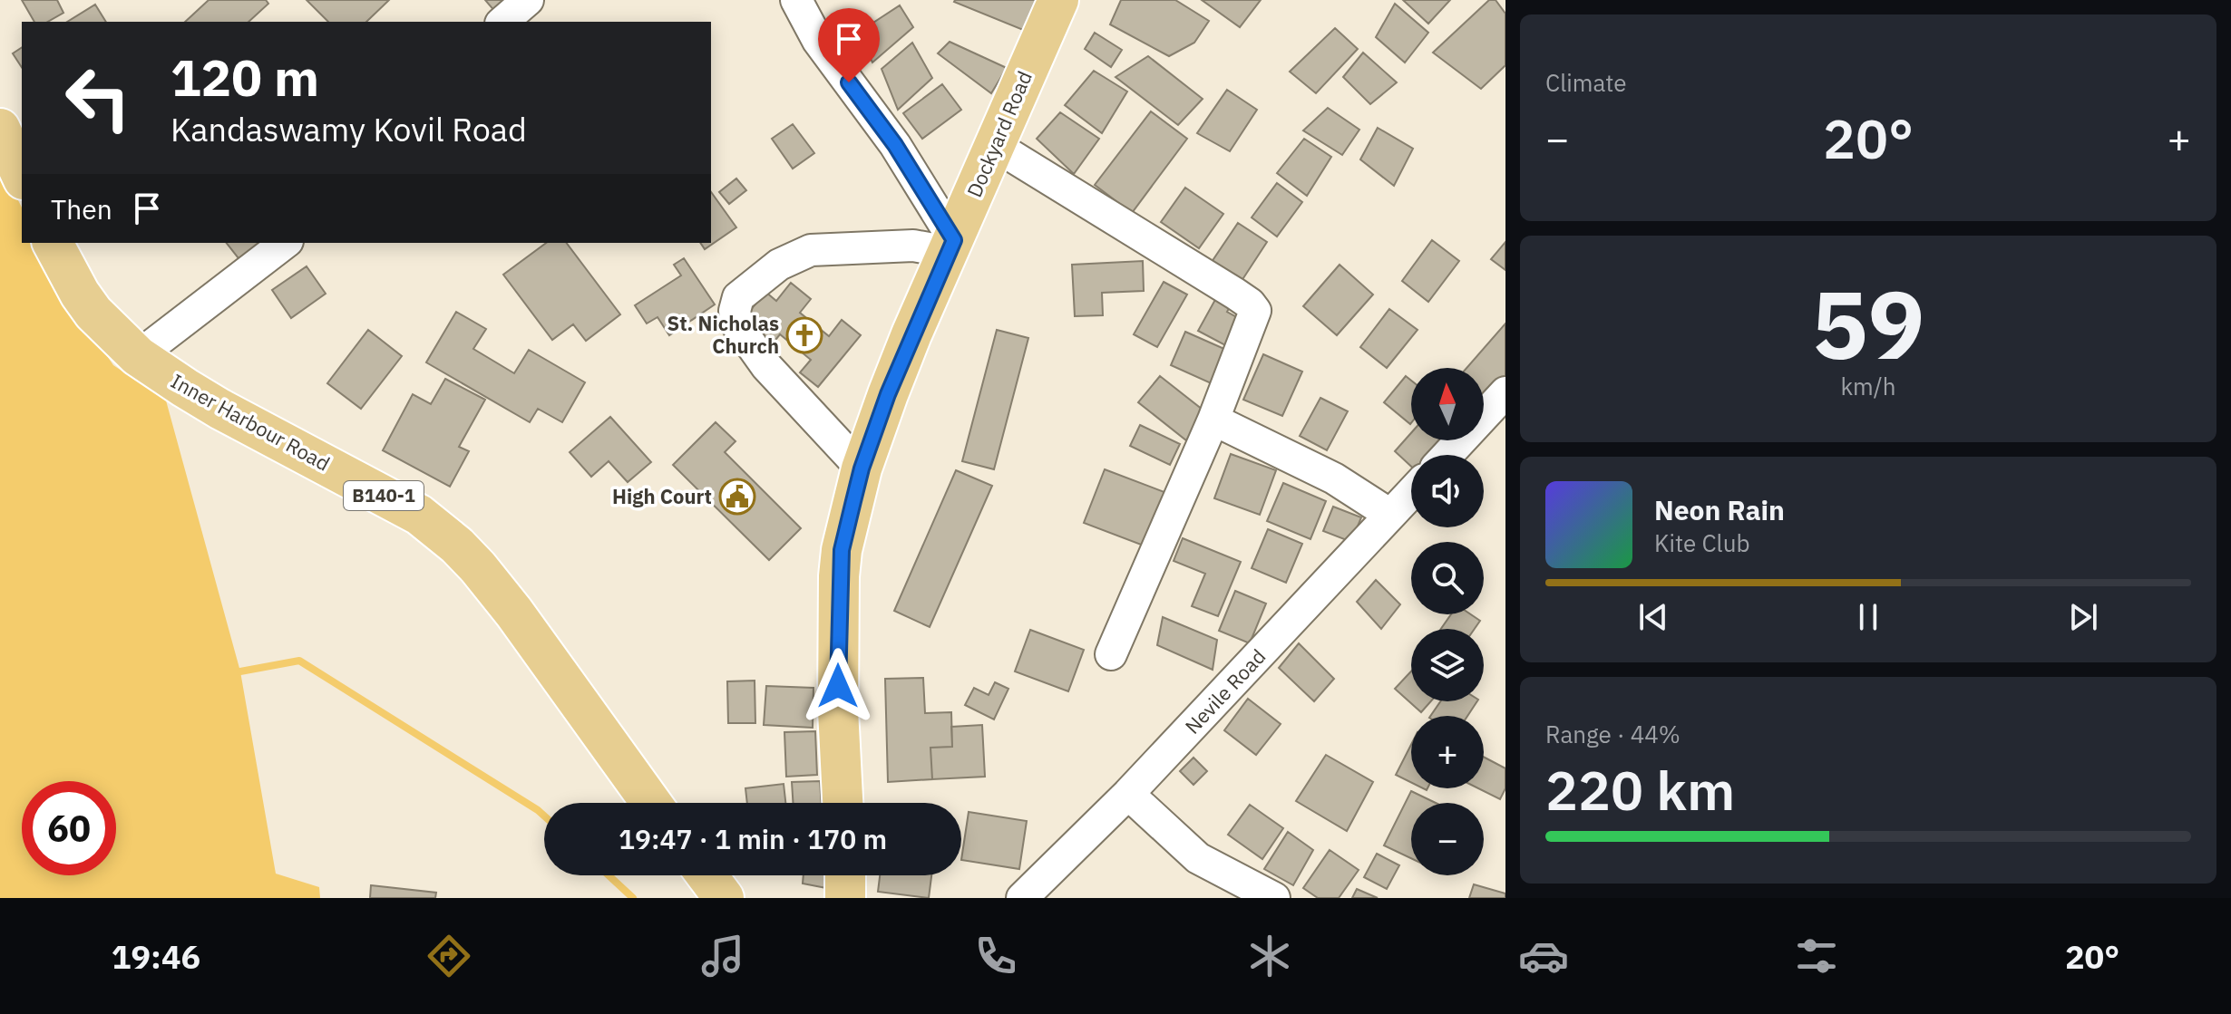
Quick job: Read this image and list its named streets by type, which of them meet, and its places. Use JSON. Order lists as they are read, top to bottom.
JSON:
{
  "streets": {
    "main road": ["Dockyard Road", "Inner Harbour Road", "B140-1"],
    "street": ["Nevile Road"]
  },
  "places": {
    "church": ["St. Nicholas Church"],
    "public building": ["High Court"]
  },
  "north": "top",
  "page": {
    "tile": [
      "Climate",
      ["59", "km/h"],
      ["Range · 44%", "220 km"]
    ],
    "turn": ["120 m", "Kandaswamy Kovil Road"],
    "heat": ["−", "20°", "+"],
    "then": "Then",
    "map_buttons": ["+", "−"],
    "song": ["Neon Rain", "Kite Club"],
    "limit": "60",
    "trip": "19:47 · 1 min · 170 m",
    "tabs": ["19:46", "20°"]
  }
}
